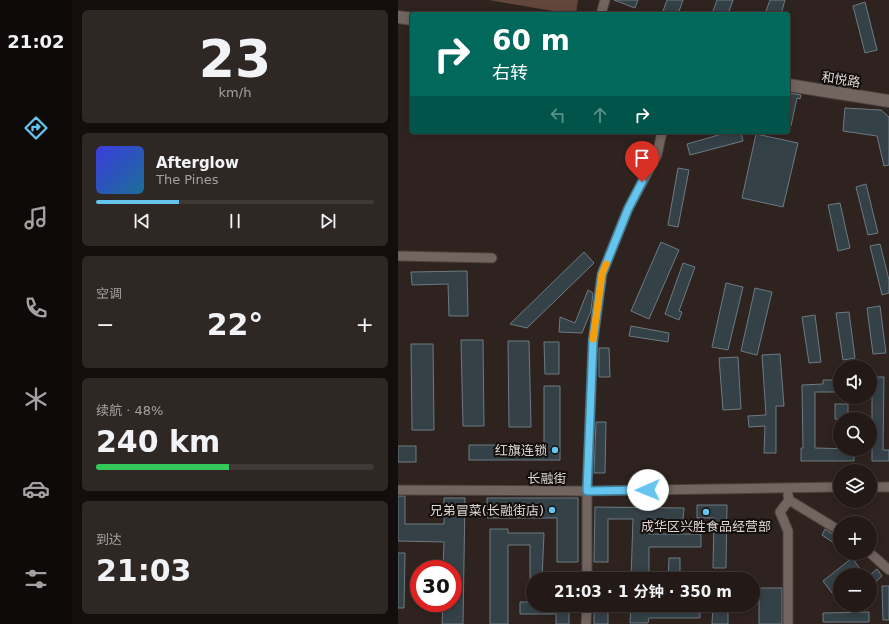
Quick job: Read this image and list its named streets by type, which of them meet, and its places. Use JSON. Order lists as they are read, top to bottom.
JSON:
{
  "streets": {
    "street": ["和悦路", "长融街"]
  },
  "places": ["红旗连锁", "兄弟冒菜(长融街店)", "成华区兴胜食品经营部"],
  "page": {
    "tabs": "21:02",
    "tile": [
      ["23", "km/h"],
      "空调",
      ["续航 · 48%", "240 km"],
      ["到达", "21:03"]
    ],
    "turn": ["60 m", "右转"],
    "song": ["Afterglow", "The Pines"],
    "heat": ["−", "22°", "+"],
    "map_buttons": ["+", "−"],
    "limit": "30",
    "trip": "21:03 · 1 分钟 · 350 m"
  }
}
